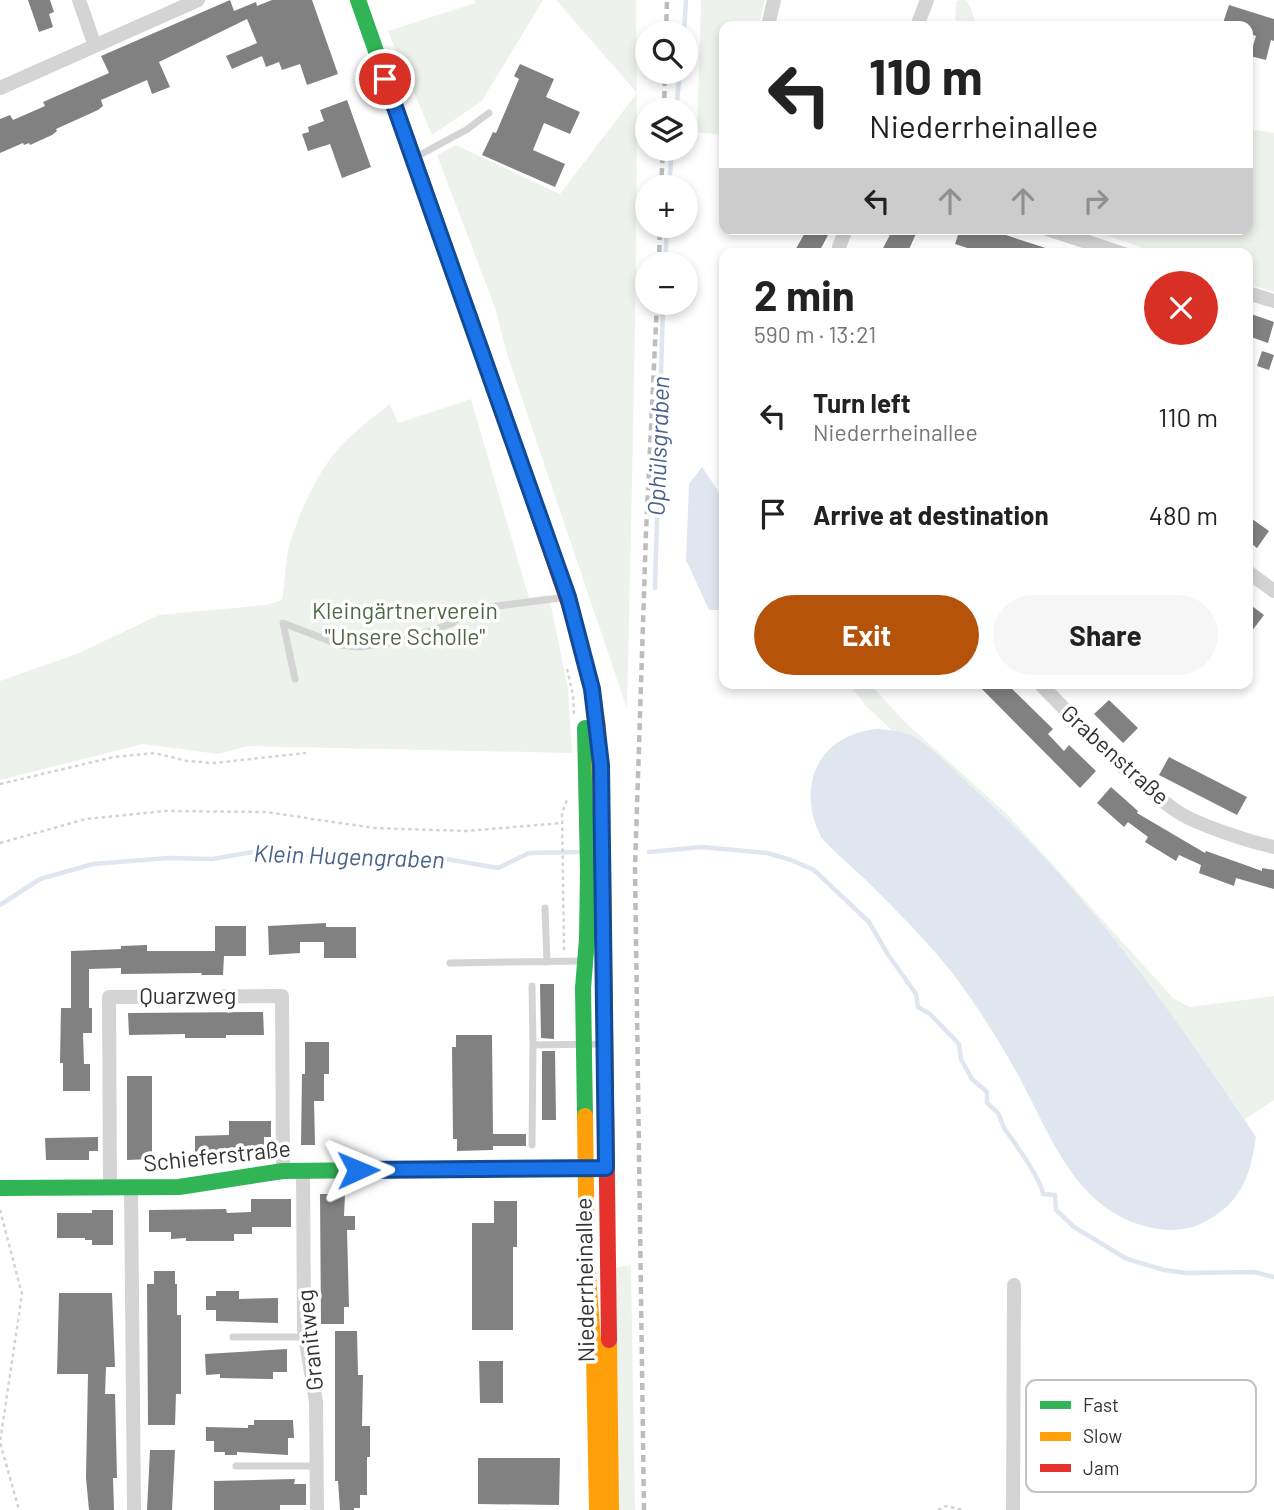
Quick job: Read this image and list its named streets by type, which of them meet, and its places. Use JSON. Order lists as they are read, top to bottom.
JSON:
{
  "streets": {
    "main road": ["Schieferstraße", "Niederrheinallee"],
    "street": ["Grabenstraße", "Quarzweg", "Granitweg"]
  },
  "crossings": [
    ["Quarzweg", "Schieferstraße"],
    ["Schieferstraße", "Niederrheinallee"],
    ["Schieferstraße", "Granitweg"]
  ],
  "water": ["Ophülsgraben", "Klein Hugengraben"],
  "parks": ["Kleingärtnerverein \"Unsere Scholle\""],
  "legend": ["Fast", "Slow", "Jam"],
  "page": {
    "map_buttons": ["+", "−"],
    "turn": ["110 m", "Niederrheinallee"],
    "heading": ["2 min", "590 m · 13:21"],
    "list": [
      {
        "name": "Turn left",
        "note": "Niederrheinallee",
        "value": "110 m"
      },
      {
        "name": "Arrive at destination",
        "value": "480 m"
      }
    ],
    "buttons": ["Exit", "Share"]
  }
}
